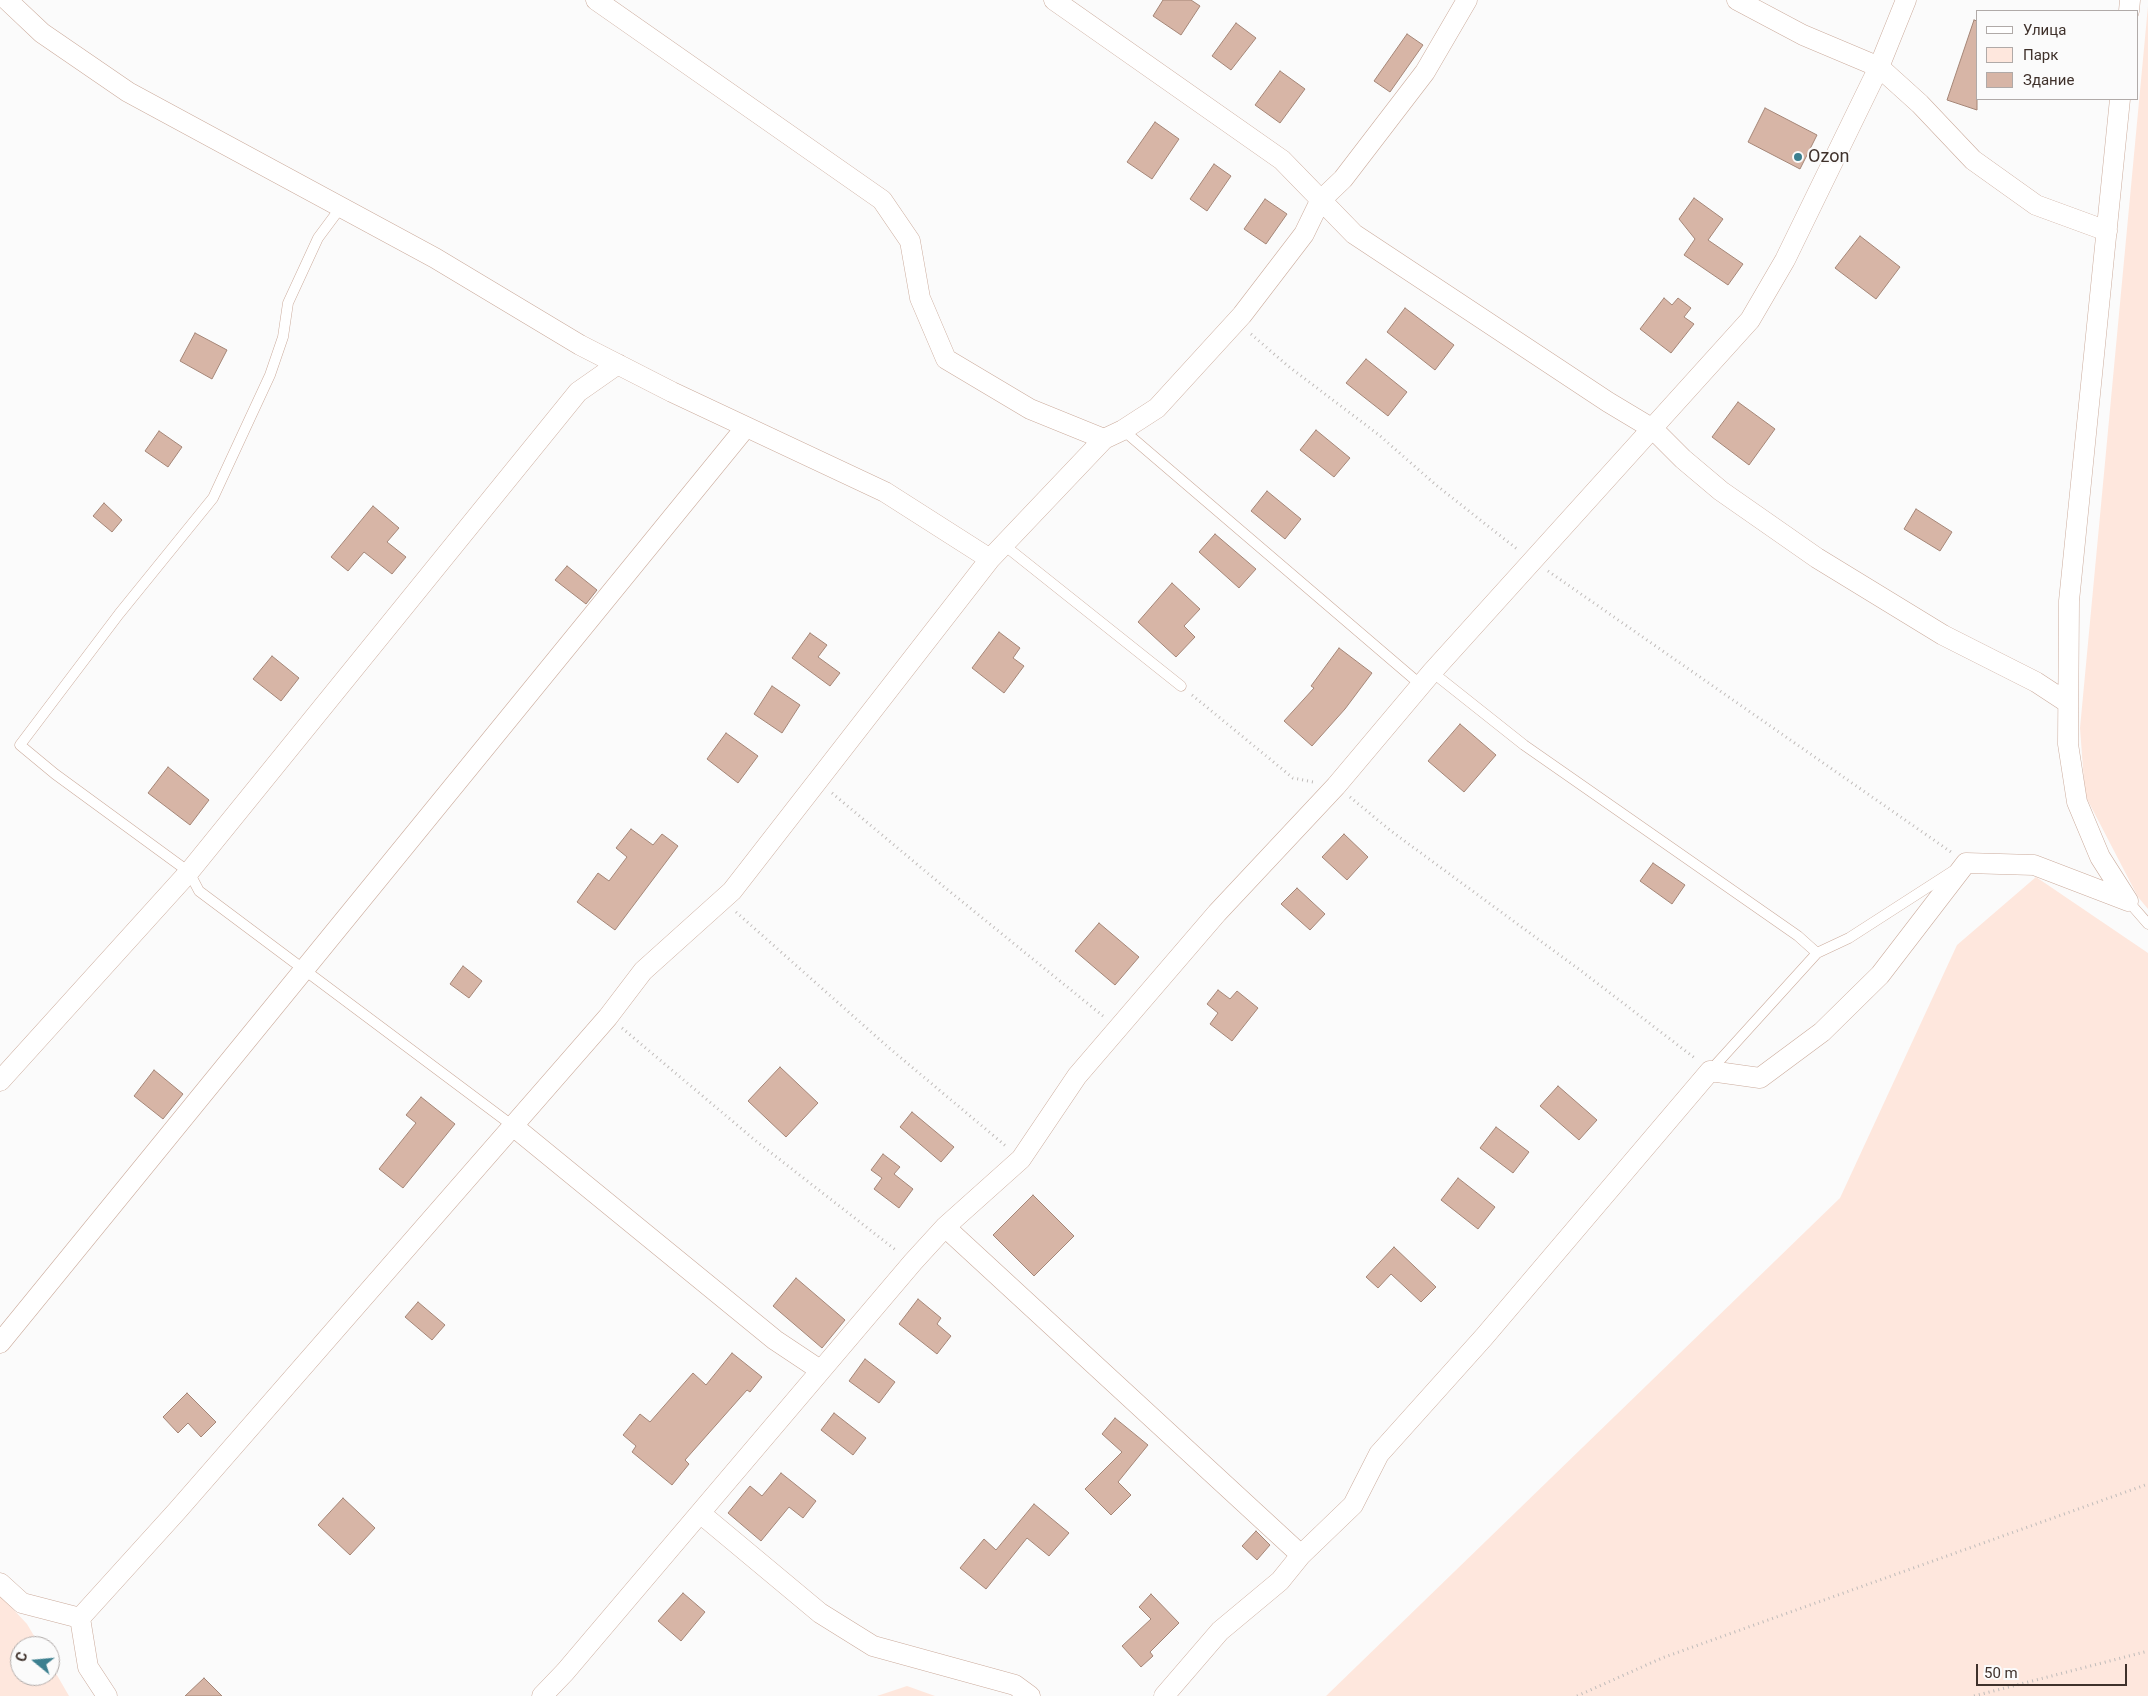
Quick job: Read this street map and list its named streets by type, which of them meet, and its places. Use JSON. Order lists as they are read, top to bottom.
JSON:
{
  "places": ["Ozon"],
  "legend": ["Улица", "Парк", "Здание"],
  "scale_bar": "50 m",
  "north": "left"
}
